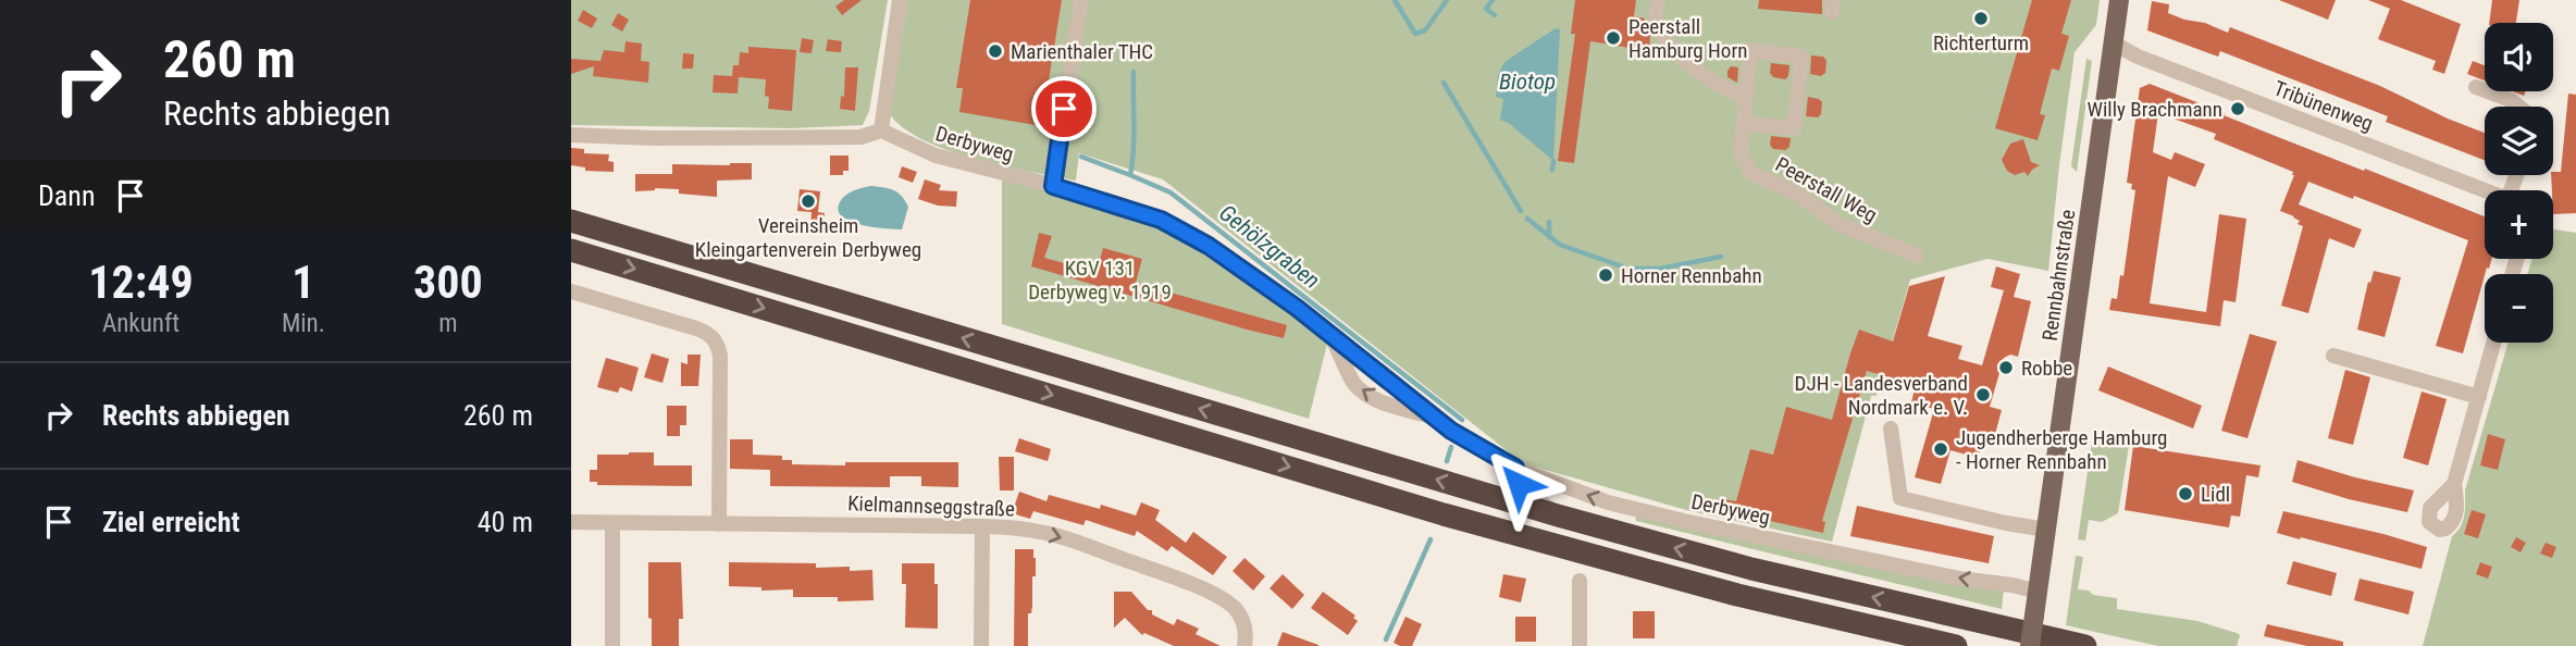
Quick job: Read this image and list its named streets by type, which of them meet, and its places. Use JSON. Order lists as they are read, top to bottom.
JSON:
{
  "streets": {
    "main road": ["Rennbahnstraße"],
    "street": [
      "Tribünenweg",
      "Derbyweg",
      "Peerstall Weg",
      "Kielmannseggstraße"
    ]
  },
  "crossings": [
    ["Tribünenweg", "Rennbahnstraße"],
    ["Derbyweg", "Rennbahnstraße"]
  ],
  "one_way": ["Derbyweg", "Kielmannseggstraße"],
  "water": ["Biotop", "Gehölzgraben"],
  "parks": ["KGV 131 Derbyweg v. 1919"],
  "places": [
    "Richterturm",
    "Peerstall Hamburg Horn",
    "Marienthaler THC",
    "Willy Brachmann",
    "Vereinsheim Kleingartenverein Derbyweg",
    "Horner Rennbahn",
    "Robbe",
    "DJH - Landesverband Nordmark e. V.",
    "Jugendherberge Hamburg - Horner Rennbahn",
    "Lidl"
  ],
  "page": {
    "turn": ["260 m", "Rechts abbiegen"],
    "map_buttons": ["+", "−"],
    "then": "Dann",
    "eta": [
      "12:49",
      "Ankunft",
      "1",
      "Min.",
      "300",
      "m"
    ],
    "list": [
      {
        "name": "Rechts abbiegen",
        "value": "260 m"
      },
      {
        "name": "Ziel erreicht",
        "value": "40 m"
      }
    ]
  }
}
